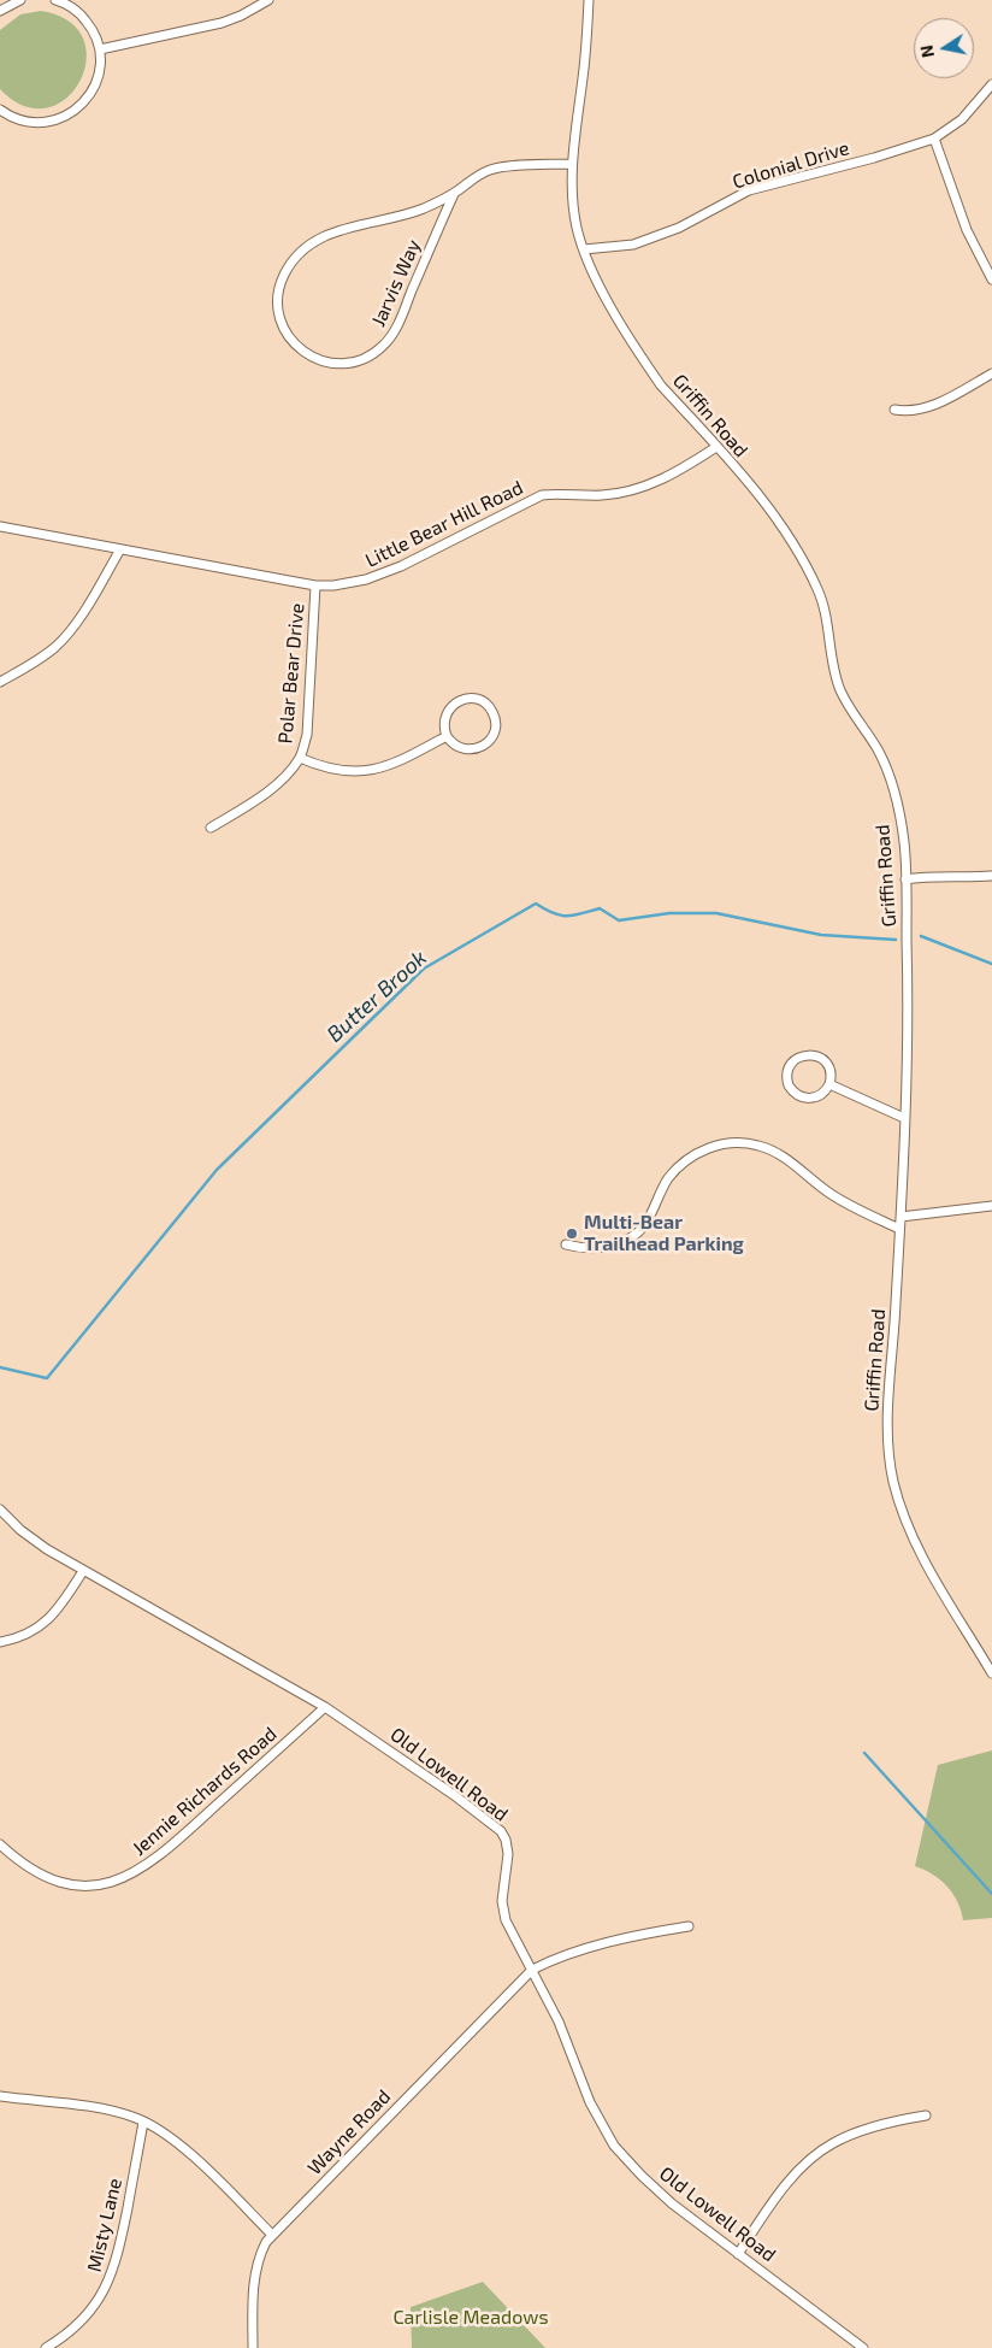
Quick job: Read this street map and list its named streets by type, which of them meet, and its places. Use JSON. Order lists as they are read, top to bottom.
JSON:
{
  "streets": {
    "street": [
      "Colonial Drive",
      "Jarvis Way",
      "Griffin Road",
      "Little Bear Hill Road",
      "Polar Bear Drive",
      "Old Lowell Road",
      "Jennie Richards Road",
      "Wayne Road",
      "Misty Lane"
    ]
  },
  "crossings": [
    ["Colonial Drive", "Griffin Road"],
    ["Jarvis Way", "Griffin Road"],
    ["Griffin Road", "Little Bear Hill Road"],
    ["Little Bear Hill Road", "Polar Bear Drive"],
    ["Old Lowell Road", "Jennie Richards Road"],
    ["Old Lowell Road", "Wayne Road"]
  ],
  "water": ["Butter Brook"],
  "parks": ["Carlisle Meadows"],
  "places": ["Multi-Bear Trailhead Parking"],
  "north": "left"
}
